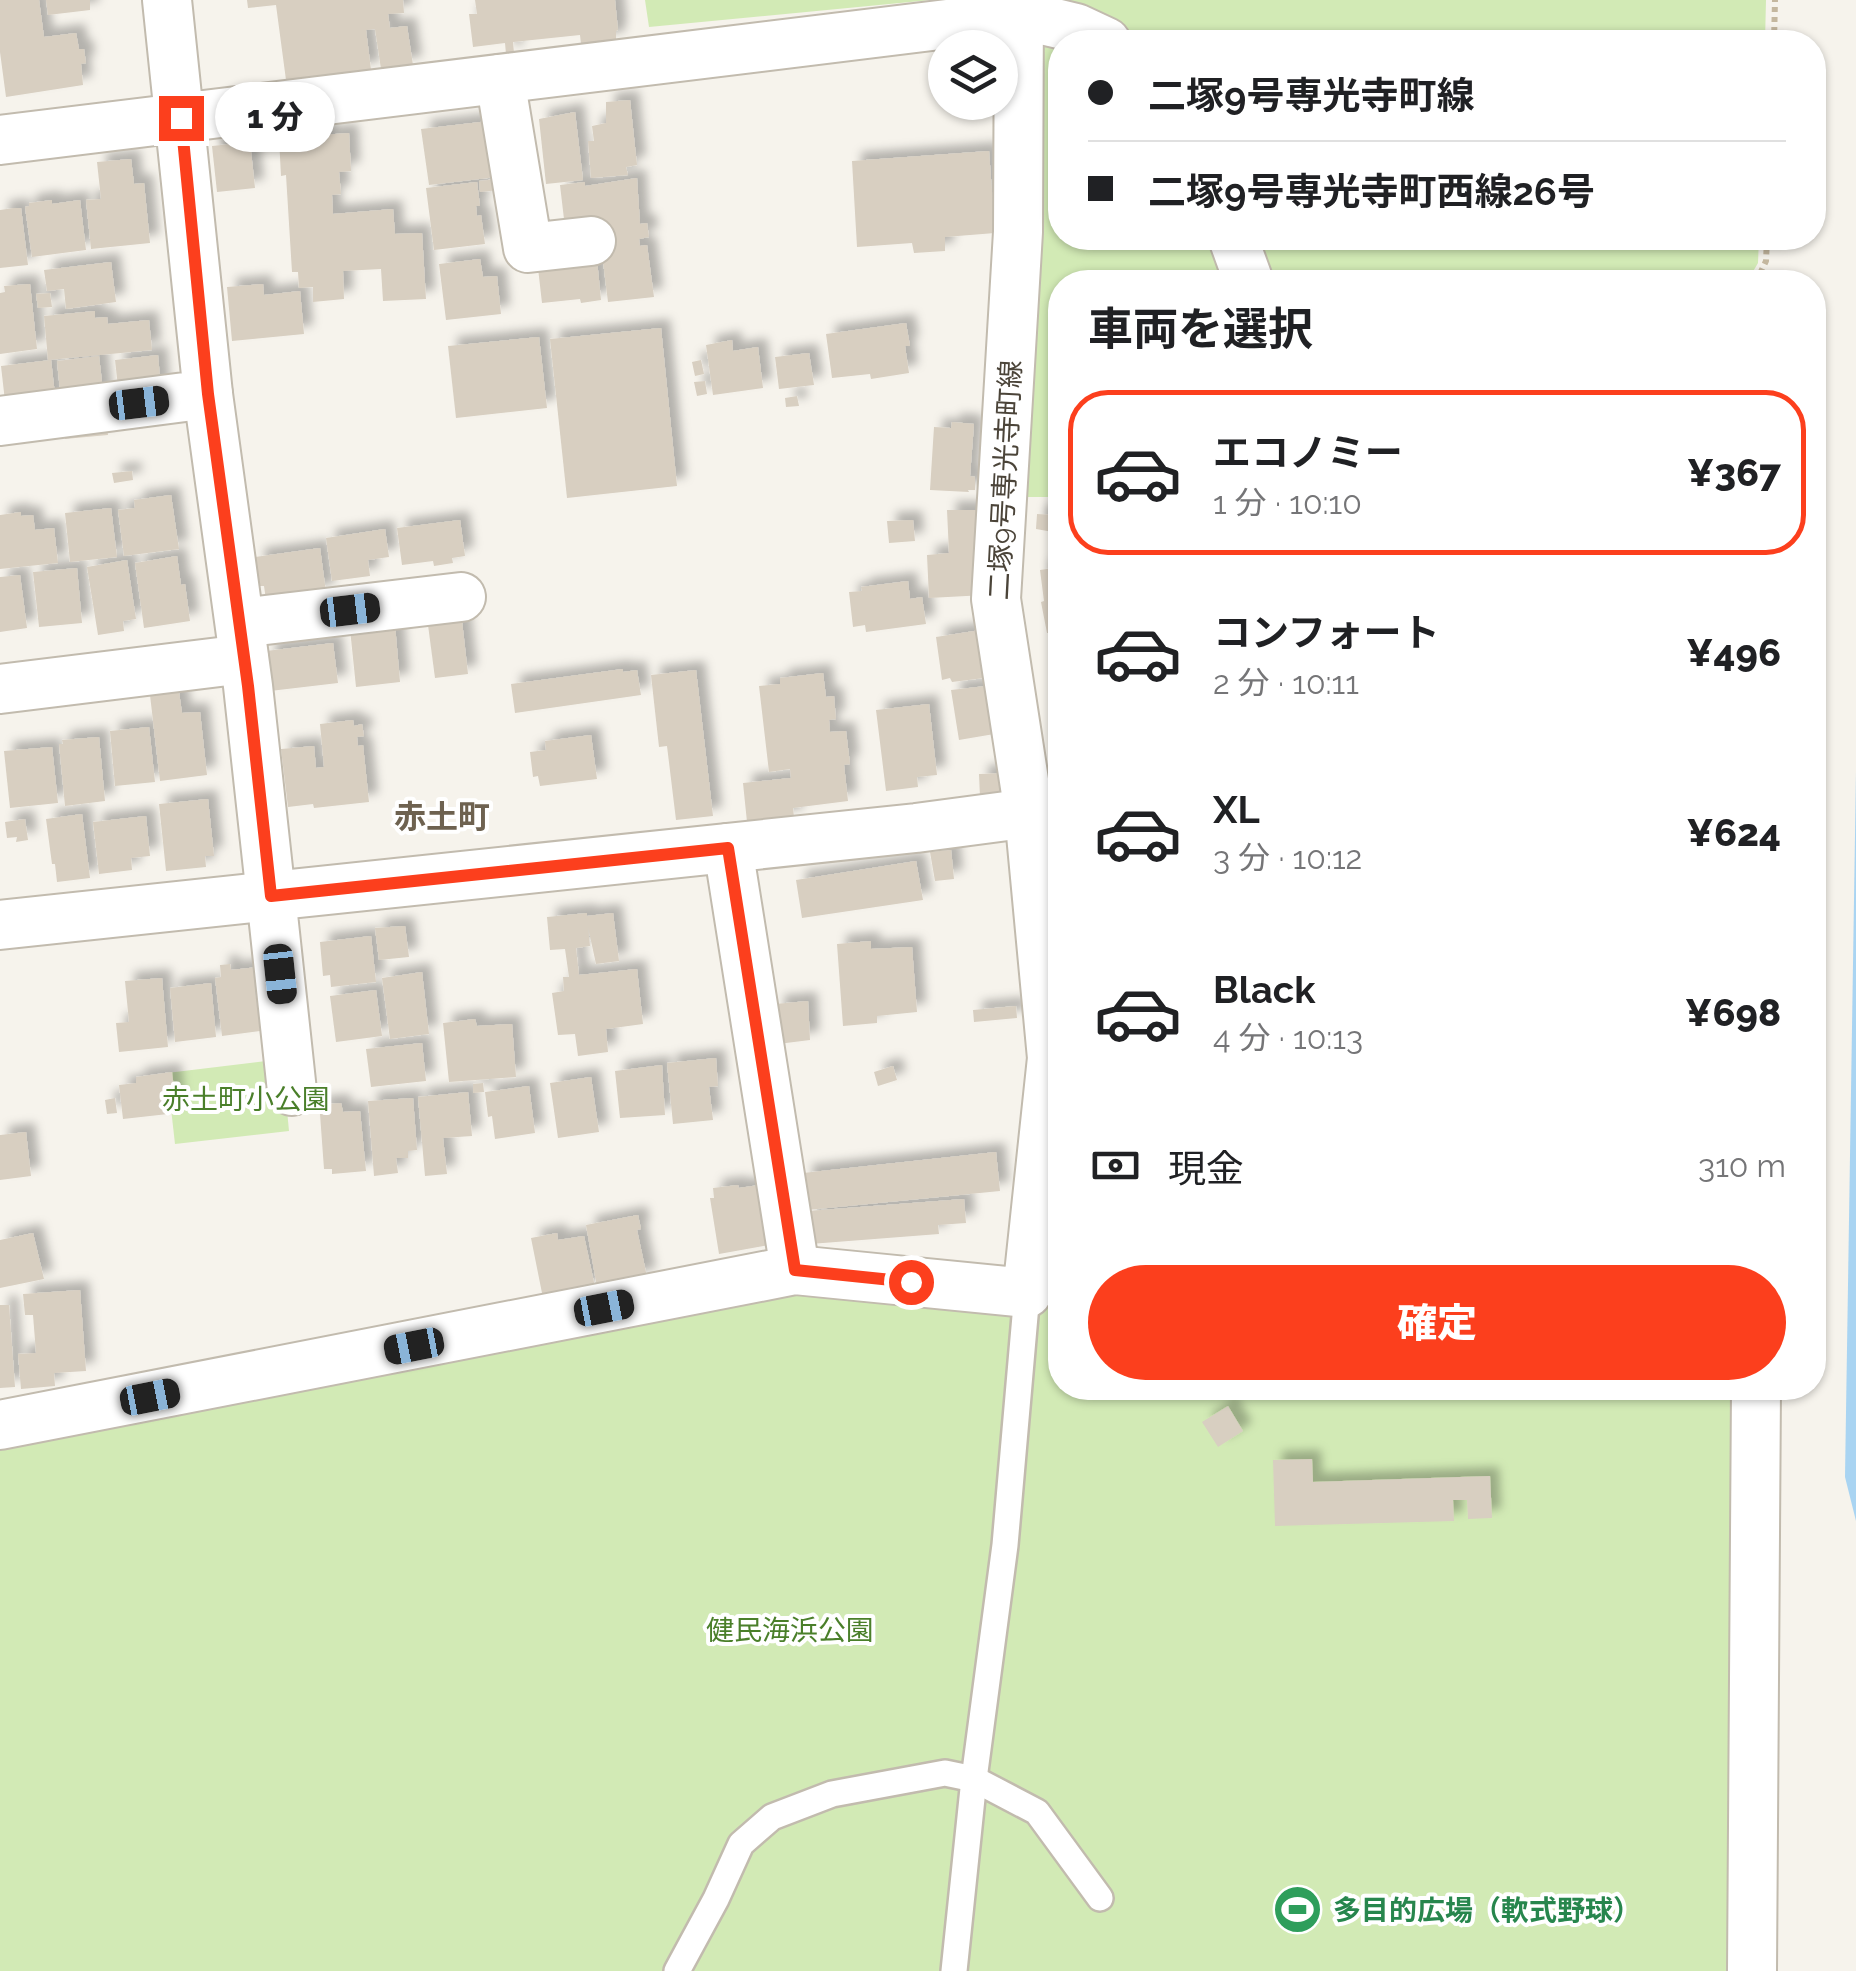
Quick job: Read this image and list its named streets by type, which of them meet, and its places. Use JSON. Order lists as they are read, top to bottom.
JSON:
{
  "streets": {
    "street": ["二塚9号専光寺町線"]
  },
  "districts": ["赤土町"],
  "parks": ["赤土町小公園", "健民海浜公園"],
  "places": {
    "sports": ["多目的広場（軟式野球）"]
  },
  "page": {
    "banner": ["二塚9号専光寺町線", "二塚9号専光寺町西線26号"],
    "bubble": "1 分",
    "heading": "車両を選択",
    "list": [
      {
        "name": "エコノミー",
        "note": "1 分 · 10:10",
        "value": "¥367"
      },
      {
        "name": "コンフォート",
        "note": "2 分 · 10:11",
        "value": "¥496"
      },
      {
        "name": "XL",
        "note": "3 分 · 10:12",
        "value": "¥624"
      },
      {
        "name": "Black",
        "note": "4 分 · 10:13",
        "value": "¥698"
      }
    ],
    "pay": ["現金", "310 m"],
    "buttons": "確定"
  }
}
